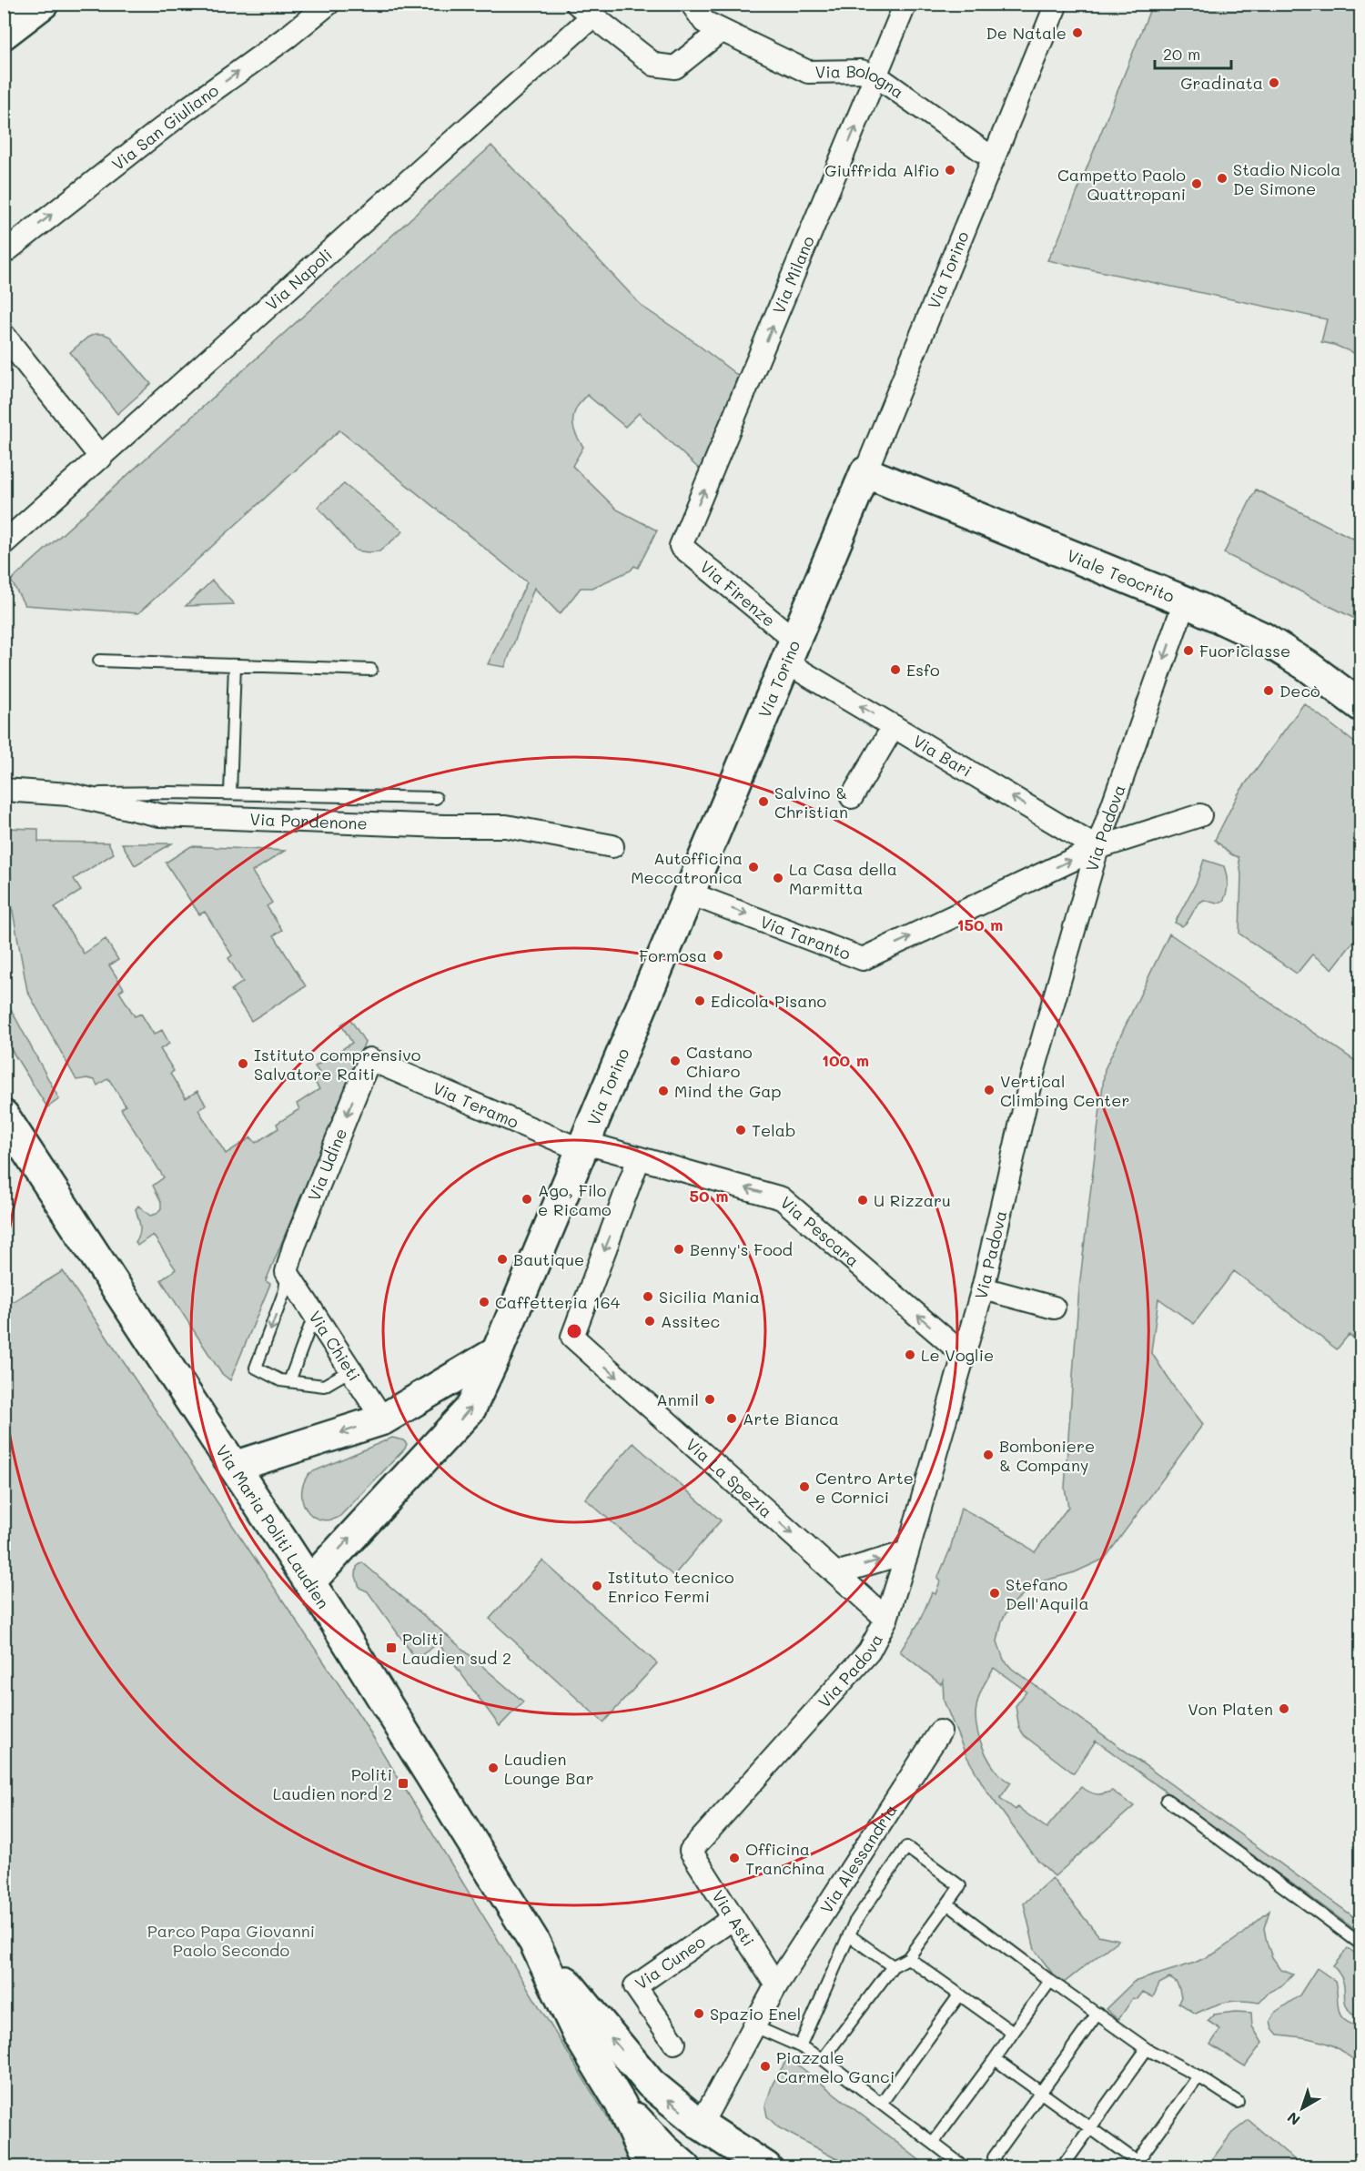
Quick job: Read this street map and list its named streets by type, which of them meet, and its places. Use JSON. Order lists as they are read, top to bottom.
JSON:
{
  "streets": {
    "street": [
      "Via Bologna",
      "Via San Giuliano",
      "Via Torino",
      "Via Milano",
      "Via Napoli",
      "Viale Teocrito",
      "Via Firenze",
      "Via Bari",
      "Via Pordenone",
      "Via Padova",
      "Via Taranto",
      "Via Teramo",
      "Via Udine",
      "Via Pescara",
      "Via Chieti",
      "Via La Spezia",
      "Via Maria Politi Laudien",
      "Via Alessandria",
      "Via Asti",
      "Via Cuneo"
    ]
  },
  "crossings": [
    ["Via Bologna", "Via Torino"],
    ["Via Bologna", "Via Milano"],
    ["Via Torino", "Viale Teocrito"],
    ["Via Torino", "Via Firenze"],
    ["Via Torino", "Via Bari"],
    ["Via Torino", "Via Taranto"],
    ["Via Torino", "Via Teramo"],
    ["Via Torino", "Via Pescara"],
    ["Via Torino", "Via Maria Politi Laudien"],
    ["Via Milano", "Via Firenze"],
    ["Viale Teocrito", "Via Padova"],
    ["Via Firenze", "Via Bari"],
    ["Via Bari", "Via Padova"],
    ["Via Bari", "Via Taranto"],
    ["Via Padova", "Via Taranto"],
    ["Via Padova", "Via Pescara"],
    ["Via Padova", "Via La Spezia"],
    ["Via Padova", "Via Asti"],
    ["Via Teramo", "Via Udine"],
    ["Via Teramo", "Via Pescara"],
    ["Via Udine", "Via Chieti"],
    ["Via Pescara", "Via La Spezia"],
    ["Via Alessandria", "Via Asti"],
    ["Via Asti", "Via Cuneo"]
  ],
  "one_way": [
    "Via San Giuliano",
    "Via Milano",
    "Via Bari",
    "Via Taranto",
    "Via Udine",
    "Via Pescara",
    "Via La Spezia"
  ],
  "parks": ["Parco Papa Giovanni Paolo Secondo"],
  "places": {
    "other": [
      "De Natale",
      "Gradinata",
      "Giuffrida Alfio",
      "Stadio Nicola De Simone",
      "Campetto Paolo Quattropani",
      "Fuoriclasse",
      "Esfo",
      "Decò",
      "Salvino & Christian",
      "Autofficina Meccatronica",
      "La Casa della Marmitta",
      "Formosa",
      "Edicola Pisano",
      "Castano Chiaro",
      "Istituto comprensivo Salvatore Raiti",
      "Vertical Climbing Center",
      "Mind the Gap",
      "Telab",
      "Ago, Filo e Ricamo",
      "U Rizzaru",
      "Benny's Food",
      "Bautique",
      "Sicilia Mania",
      "Caffetteria 164",
      "Assitec",
      "Le Voglie",
      "Anmil",
      "Arte Bianca",
      "Bomboniere & Company",
      "Centro Arte e Cornici",
      "Istituto tecnico Enrico Fermi",
      "Stefano Dell'Aquila",
      "Von Platen",
      "Laudien Lounge Bar",
      "Officina Tranchina",
      "Spazio Enel",
      "Piazzale Carmelo Ganci"
    ],
    "transit": ["Politi Laudien sud 2", "Politi Laudien nord 2"]
  },
  "scale_bar": "20 m",
  "north": "bottom left",
  "rings": ["150 m", "100 m", "50 m"]
}
